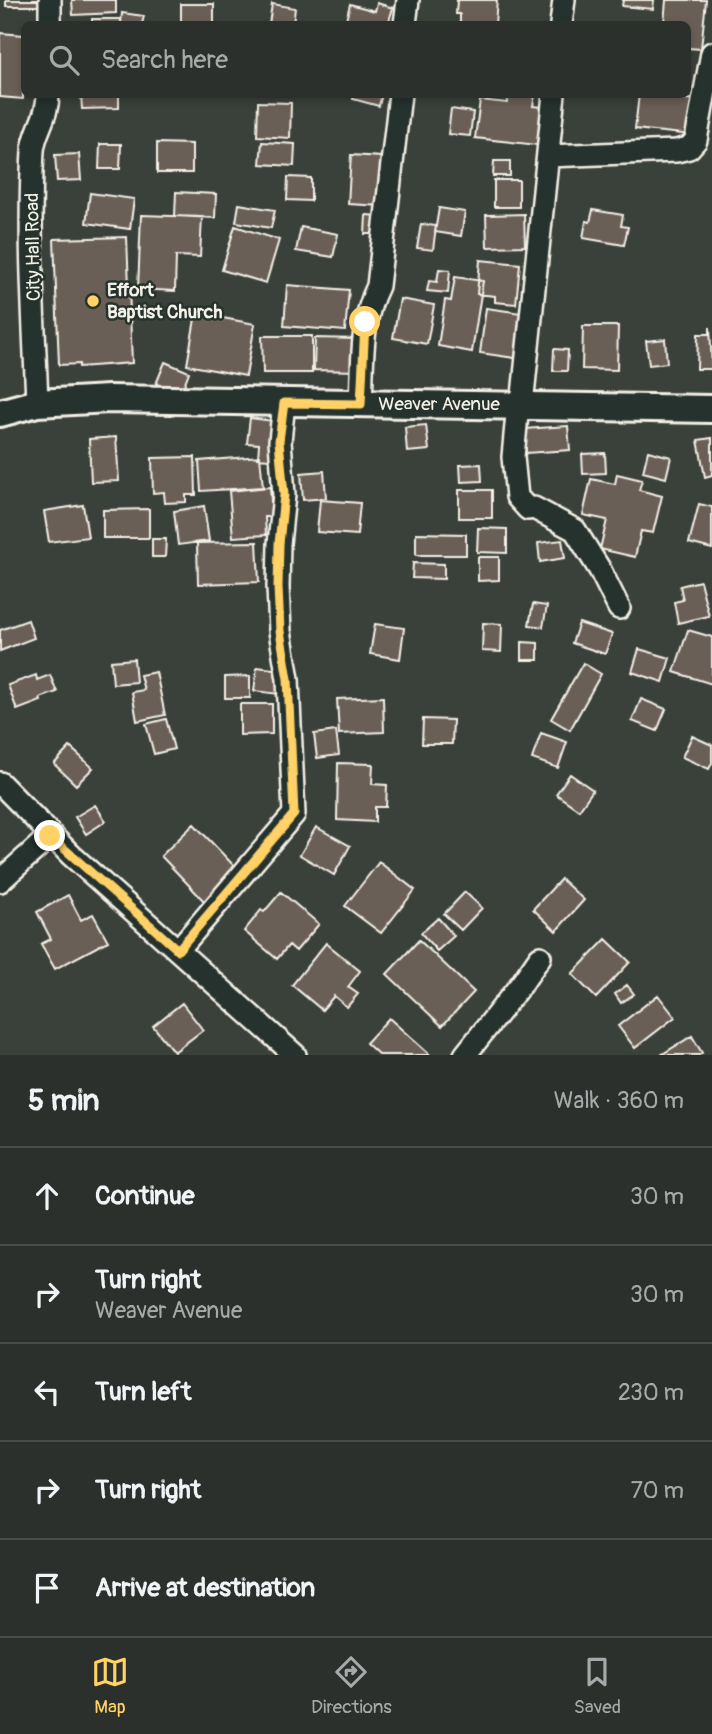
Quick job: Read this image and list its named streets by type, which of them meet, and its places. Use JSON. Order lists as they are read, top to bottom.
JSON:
{
  "streets": {
    "street": ["City Hall Road", "Weaver Avenue"]
  },
  "crossings": [
    ["City Hall Road", "Weaver Avenue"]
  ],
  "places": ["Effort Baptist Church"],
  "page": {
    "search": "Search here",
    "heading": ["5 min", "Walk · 360 m"],
    "list": [
      ["Continue", "30 m"],
      ["Turn right", "Weaver Avenue", "30 m"],
      ["Turn left", "230 m"],
      ["Turn right", "70 m"],
      "Arrive at destination"
    ],
    "nav": ["Map", "Directions", "Saved"]
  }
}
